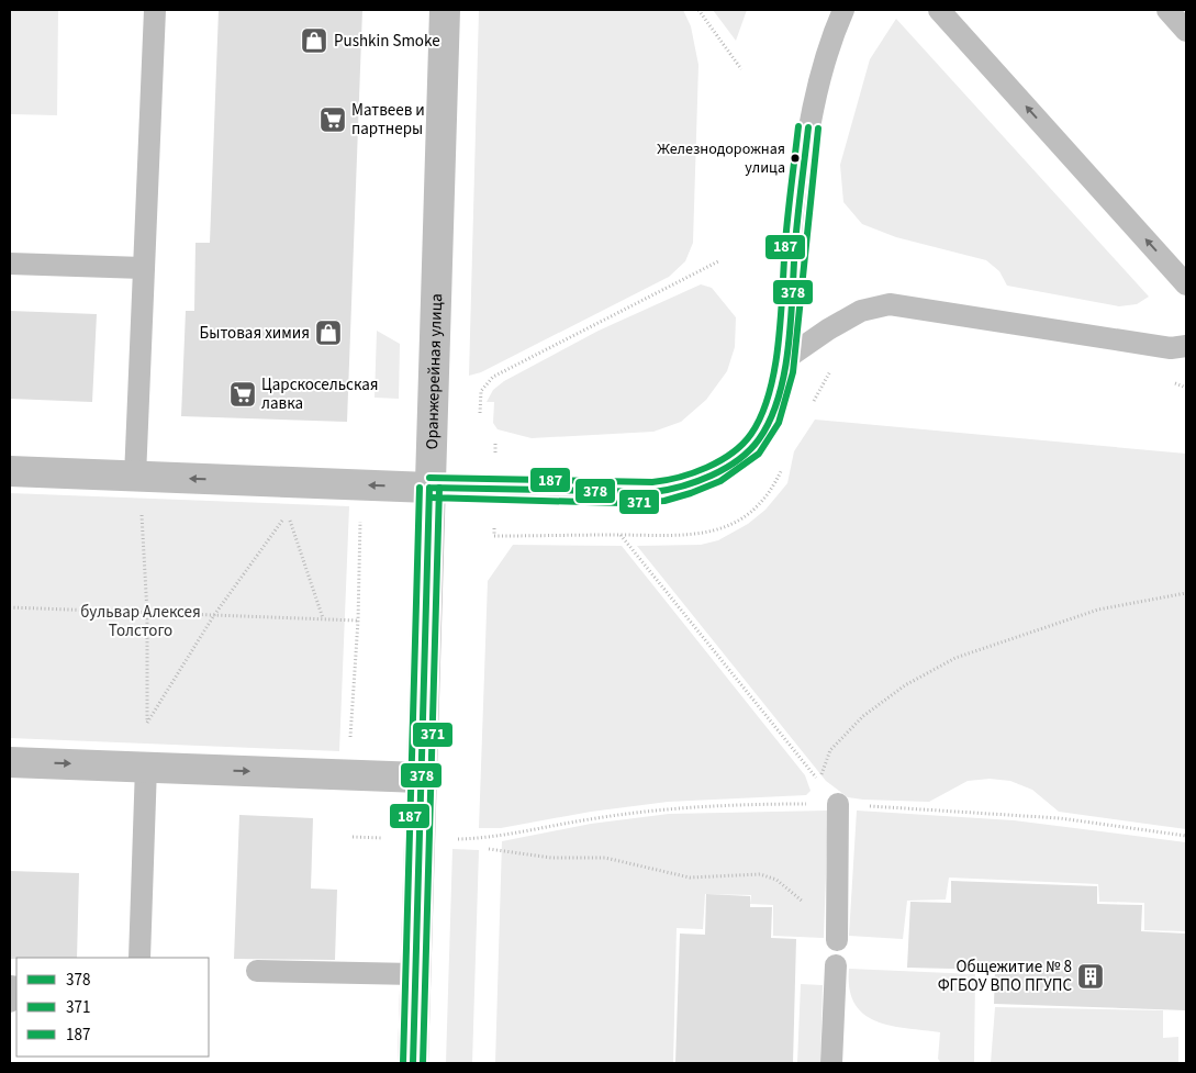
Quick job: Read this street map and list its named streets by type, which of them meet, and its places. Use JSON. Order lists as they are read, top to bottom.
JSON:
{
  "streets": {
    "street": ["Оранжерейная улица"]
  },
  "parks": ["бульвар Алексея Толстого"],
  "places": {
    "shop": ["Pushkin Smoke", "Бытовая химия"],
    "supermarket": ["Матвеев и партнеры", "Царскосельская лавка"],
    "other": ["Железнодорожная улица"],
    "building": ["Общежитие № 8 ФГБОУ ВПО ПГУПС"]
  },
  "lines": ["transit line 187", "transit line 378", "transit line 371"],
  "legend": ["378", "371", "187"]
}
